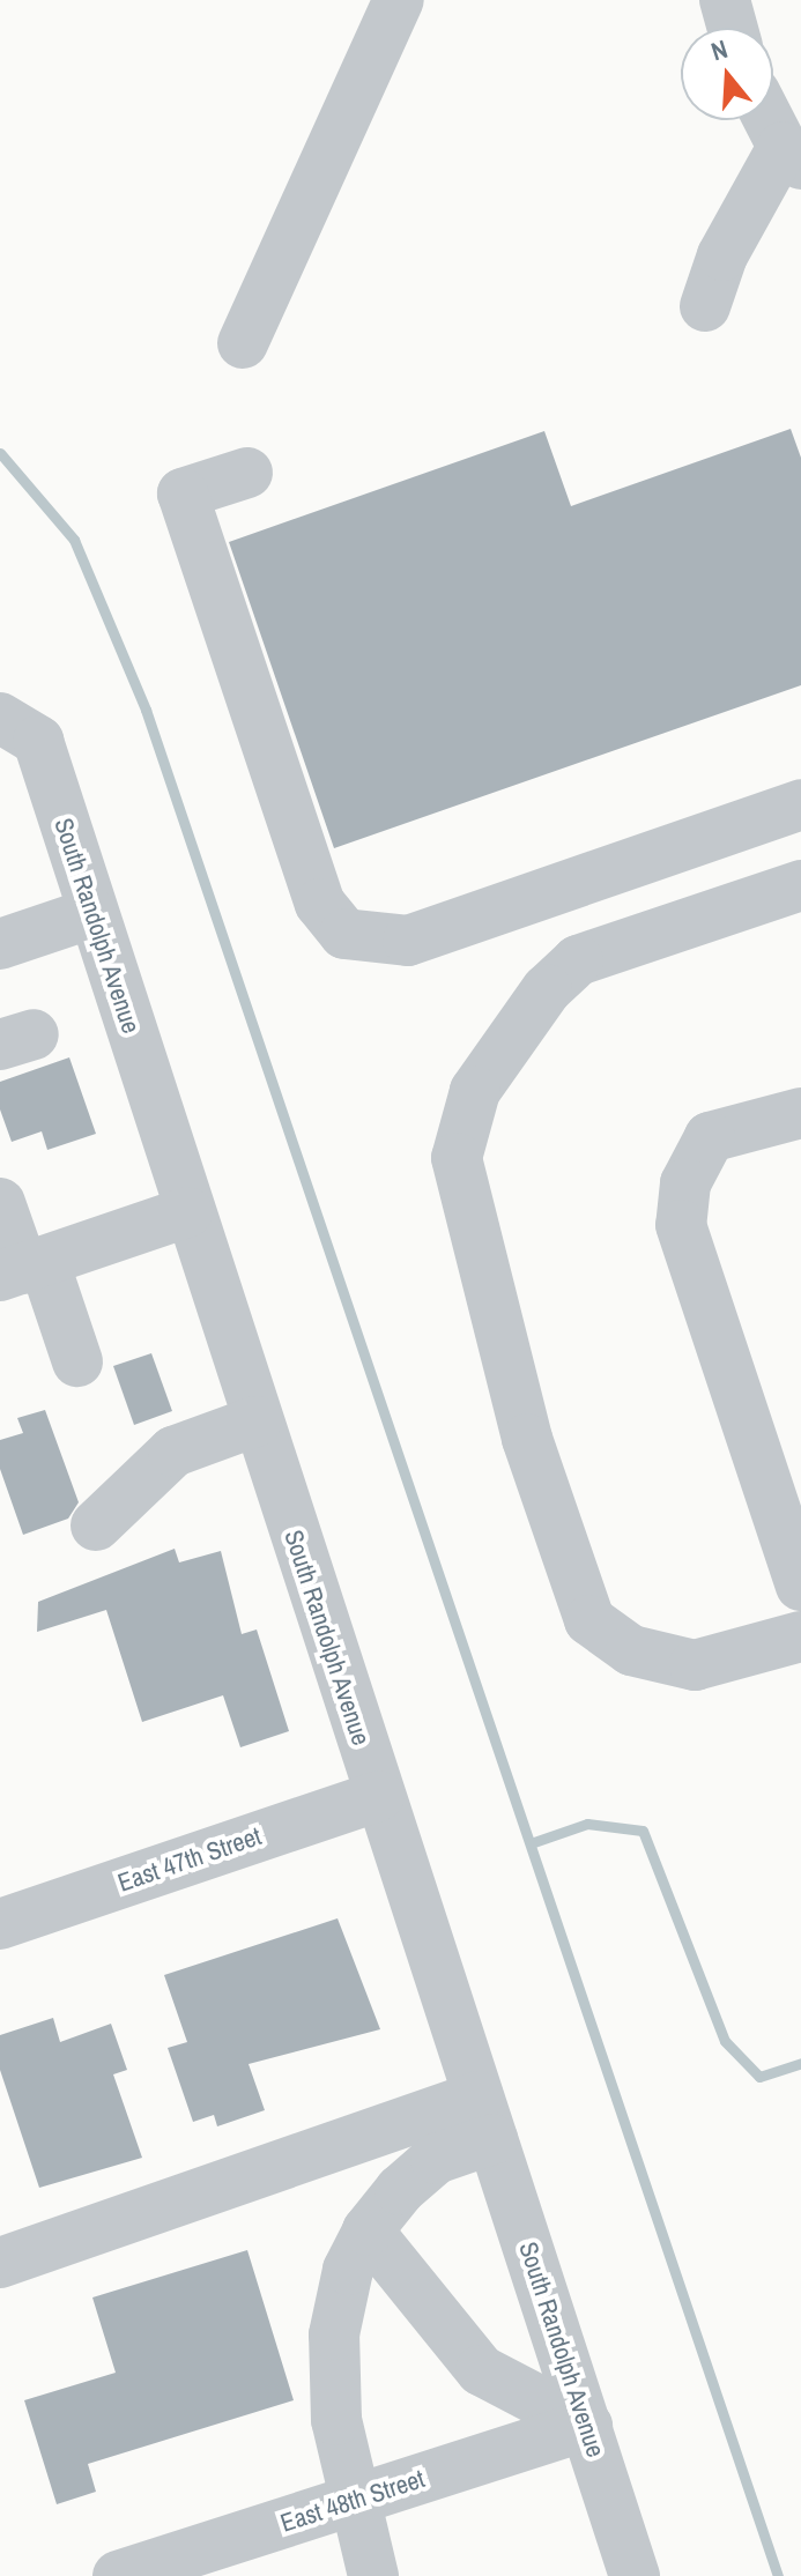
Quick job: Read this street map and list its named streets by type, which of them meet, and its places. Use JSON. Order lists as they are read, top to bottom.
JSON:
{
  "streets": {
    "street": ["South Randolph Avenue", "East 47th Street", "East 48th Street"]
  },
  "crossings": [
    ["South Randolph Avenue", "East 47th Street"],
    ["South Randolph Avenue", "East 48th Street"]
  ],
  "north": "top"
}
